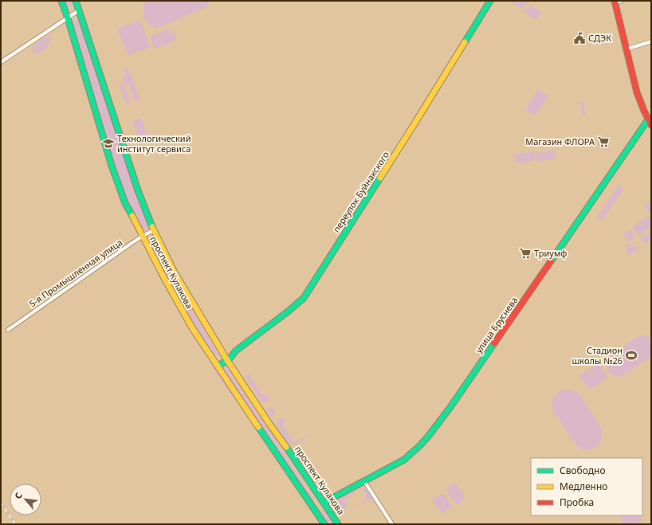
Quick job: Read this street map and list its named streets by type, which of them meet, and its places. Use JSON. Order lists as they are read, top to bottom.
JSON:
{
  "streets": {
    "main road": ["переулок Буйнакского", "проспект Кулакова", "улица Бруснева"],
    "street": ["5-я Промышленная улица"]
  },
  "crossings": [
    ["переулок Буйнакского", "проспект Кулакова"],
    ["проспект Кулакова", "5-я Промышленная улица"],
    ["проспект Кулакова", "улица Бруснева"]
  ],
  "places": {
    "public building": ["СДЭК"],
    "supermarket": ["Магазин ФЛОРА", "Триумф"],
    "school or university": ["Технологический институт сервиса"],
    "sports": ["Стадион школы №26"]
  },
  "legend": ["Свободно", "Медленно", "Пробка"],
  "north": "top left"
}
